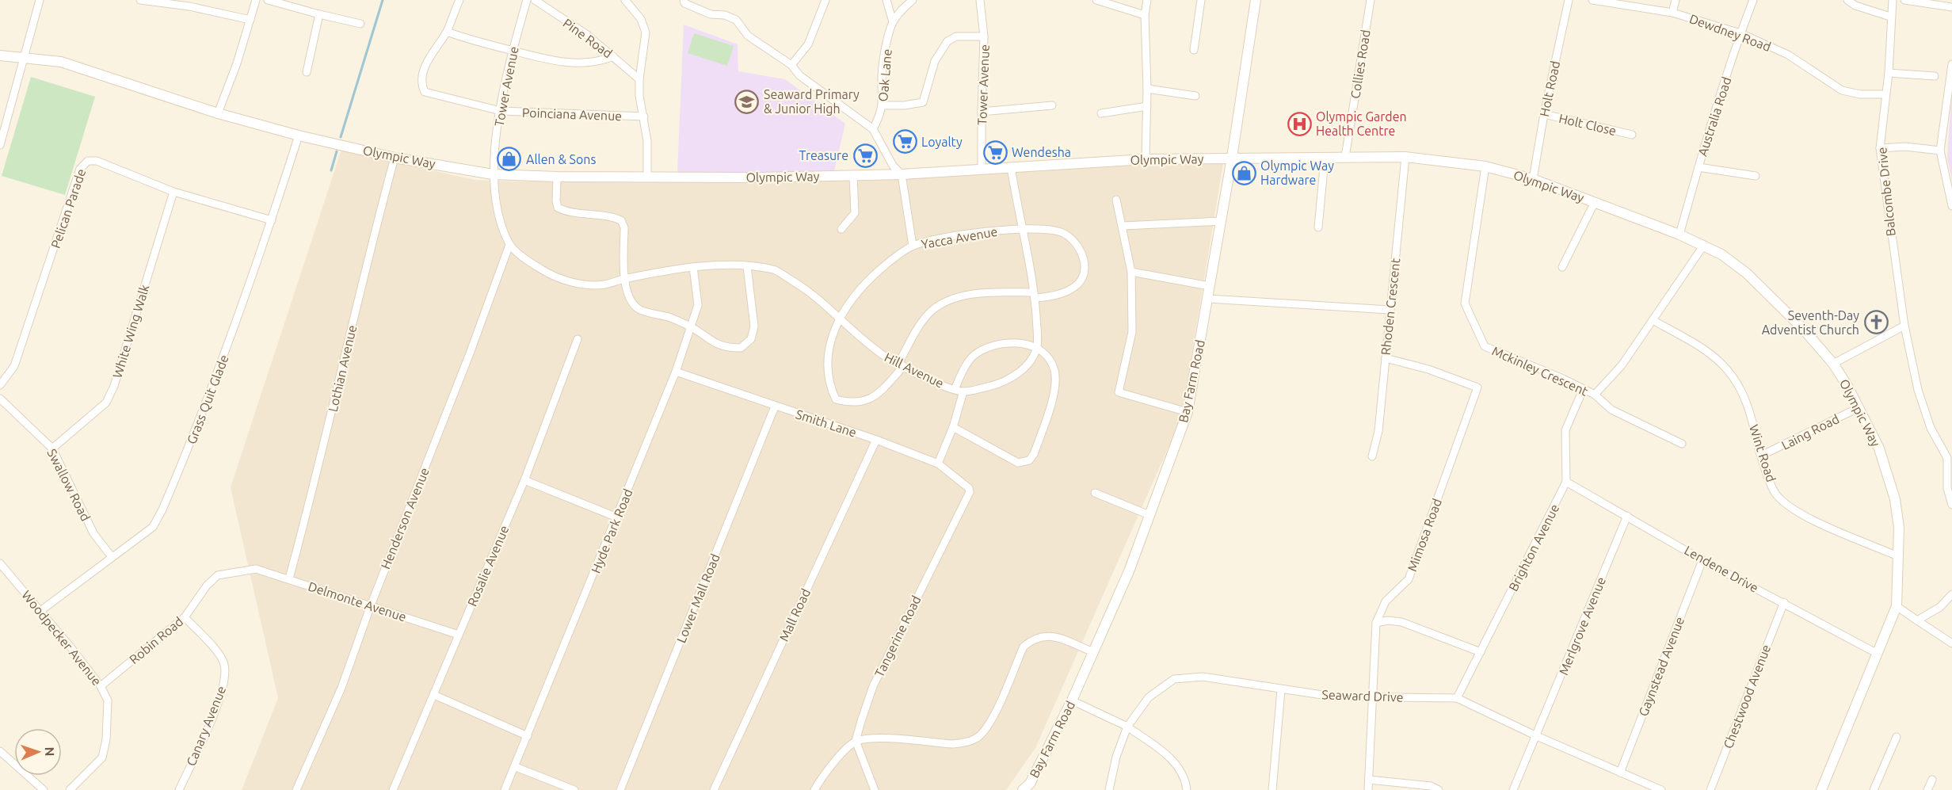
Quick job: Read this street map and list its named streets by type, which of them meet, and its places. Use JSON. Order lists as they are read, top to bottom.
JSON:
{
  "streets": {
    "street": [
      "Dewdney Road",
      "Pine Road",
      "Collies Road",
      "Oak Lane",
      "Tower Avenue",
      "Holt Road",
      "Poinciana Avenue",
      "Australia Road",
      "Holt Close",
      "Olympic Way",
      "Balcombe Drive",
      "Pelican Parade",
      "Yacca Avenue",
      "Rhoden Crescent",
      "White Wing Walk",
      "Lothian Avenue",
      "Hill Avenue",
      "Mckinley Crescent",
      "Bay Farm Road",
      "Grass Quit Glade",
      "Smith Lane",
      "Laing Road",
      "Wint Road",
      "Swallow Road",
      "Henderson Avenue",
      "Hyde Park Road",
      "Mimosa Road",
      "Brighton Avenue",
      "Rosalie Avenue",
      "Lendene Drive",
      "Lower Mall Road",
      "Delmonte Avenue",
      "Mall Road",
      "Merlgrove Avenue",
      "Tangerine Road",
      "Woodpecker Avenue",
      "Robin Road",
      "Gaynstead Avenue",
      "Seaward Drive",
      "Chestwood Avenue",
      "Canary Avenue"
    ]
  },
  "crossings": [
    ["Dewdney Road", "Australia Road"],
    ["Dewdney Road", "Balcombe Drive"],
    ["Collies Road", "Olympic Way"],
    ["Tower Avenue", "Poinciana Avenue"],
    ["Tower Avenue", "Olympic Way"],
    ["Holt Road", "Holt Close"],
    ["Holt Road", "Olympic Way"],
    ["Australia Road", "Olympic Way"],
    ["Olympic Way", "Rhoden Crescent"],
    ["Olympic Way", "Lothian Avenue"],
    ["Olympic Way", "Mckinley Crescent"],
    ["Olympic Way", "Bay Farm Road"],
    ["Olympic Way", "Grass Quit Glade"],
    ["Olympic Way", "Laing Road"],
    ["Olympic Way", "Wint Road"],
    ["Olympic Way", "Lendene Drive"],
    ["Pelican Parade", "White Wing Walk"],
    ["Pelican Parade", "Grass Quit Glade"],
    ["Yacca Avenue", "Hill Avenue"],
    ["Rhoden Crescent", "Mimosa Road"],
    ["White Wing Walk", "Swallow Road"],
    ["Lothian Avenue", "Delmonte Avenue"],
    ["Hill Avenue", "Henderson Avenue"],
    ["Hill Avenue", "Hyde Park Road"],
    ["Mckinley Crescent", "Wint Road"],
    ["Mckinley Crescent", "Brighton Avenue"],
    ["Grass Quit Glade", "Swallow Road"],
    ["Grass Quit Glade", "Woodpecker Avenue"],
    ["Smith Lane", "Hyde Park Road"],
    ["Smith Lane", "Lower Mall Road"],
    ["Smith Lane", "Mall Road"],
    ["Smith Lane", "Tangerine Road"],
    ["Laing Road", "Wint Road"],
    ["Henderson Avenue", "Delmonte Avenue"],
    ["Mimosa Road", "Seaward Drive"],
    ["Brighton Avenue", "Lendene Drive"],
    ["Brighton Avenue", "Seaward Drive"],
    ["Rosalie Avenue", "Delmonte Avenue"],
    ["Lendene Drive", "Merlgrove Avenue"],
    ["Lendene Drive", "Gaynstead Avenue"],
    ["Lendene Drive", "Chestwood Avenue"],
    ["Delmonte Avenue", "Robin Road"],
    ["Merlgrove Avenue", "Seaward Drive"],
    ["Woodpecker Avenue", "Robin Road"],
    ["Robin Road", "Canary Avenue"],
    ["Gaynstead Avenue", "Seaward Drive"]
  ],
  "places": {
    "school or university": ["Seaward Primary & Junior High"],
    "hospital": ["Olympic Garden Health Centre"],
    "supermarket": ["Loyalty", "Wendesha", "Treasure"],
    "shop": ["Allen & Sons", "Olympic Way Hardware"],
    "church": ["Seventh-Day Adventist Church"]
  },
  "north": "right"
}
